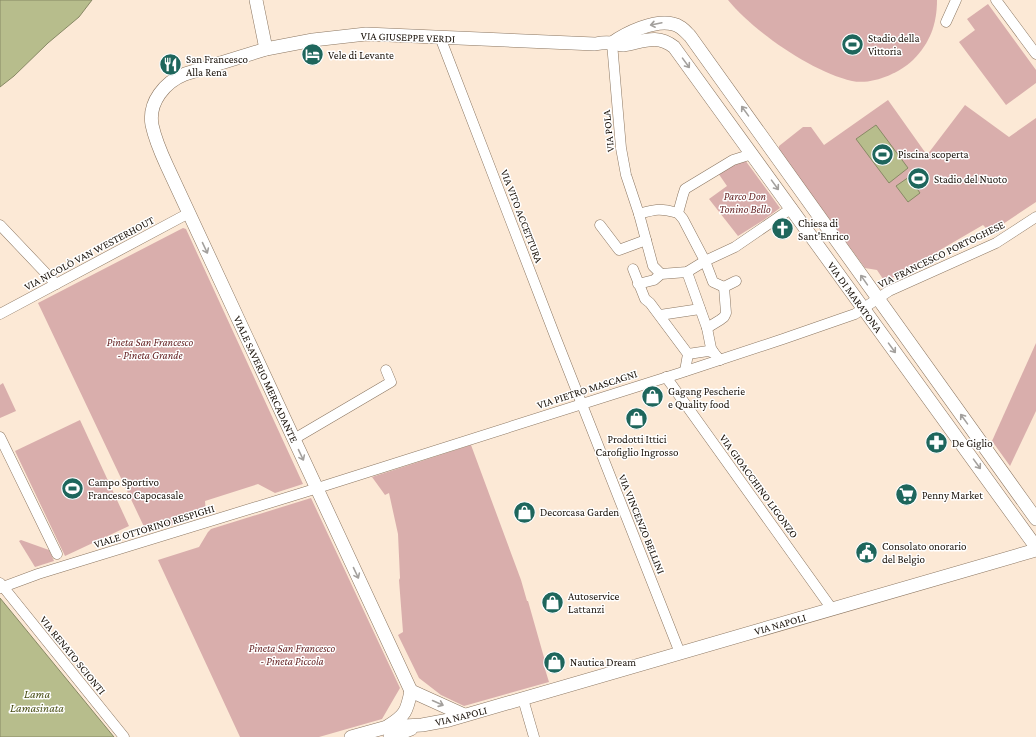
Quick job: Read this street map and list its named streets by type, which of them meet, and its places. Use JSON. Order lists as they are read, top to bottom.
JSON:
{
  "streets": {
    "main road": [
      "VIA GIUSEPPE VERDI",
      "VIA DI MARATONA",
      "VIALE SAVERIO MERCADANTE",
      "VIA NAPOLI"
    ],
    "street": [
      "VIA POLA",
      "VIA VITO ACCETTURA",
      "VIA NICOLÒ VAN WESTERHOUT",
      "VIA FRANCESCO PORTOGHESE",
      "VIA PIETRO MASCAGNI",
      "VIA GIOACCHINO LIGONZO",
      "VIA VINCENZO BELLINI",
      "VIALE OTTORINO RESPIGHI",
      "VIA RENATO SCIONTI"
    ]
  },
  "crossings": [
    ["VIA GIUSEPPE VERDI", "VIA POLA"],
    ["VIA GIUSEPPE VERDI", "VIA VITO ACCETTURA"],
    ["VIA GIUSEPPE VERDI", "VIA DI MARATONA"],
    ["VIA GIUSEPPE VERDI", "VIALE SAVERIO MERCADANTE"],
    ["VIA VITO ACCETTURA", "VIA PIETRO MASCAGNI"],
    ["VIA VITO ACCETTURA", "VIA VINCENZO BELLINI"],
    ["VIA NICOLÒ VAN WESTERHOUT", "VIALE SAVERIO MERCADANTE"],
    ["VIA FRANCESCO PORTOGHESE", "VIA DI MARATONA"],
    ["VIA FRANCESCO PORTOGHESE", "VIA PIETRO MASCAGNI"],
    ["VIA DI MARATONA", "VIA PIETRO MASCAGNI"],
    ["VIALE SAVERIO MERCADANTE", "VIA PIETRO MASCAGNI"],
    ["VIALE SAVERIO MERCADANTE", "VIALE OTTORINO RESPIGHI"],
    ["VIA PIETRO MASCAGNI", "VIA GIOACCHINO LIGONZO"],
    ["VIA PIETRO MASCAGNI", "VIA VINCENZO BELLINI"],
    ["VIA PIETRO MASCAGNI", "VIALE OTTORINO RESPIGHI"],
    ["VIA GIOACCHINO LIGONZO", "VIA NAPOLI"],
    ["VIA VINCENZO BELLINI", "VIA NAPOLI"],
    ["VIALE OTTORINO RESPIGHI", "VIA RENATO SCIONTI"]
  ],
  "one_way": ["VIALE SAVERIO MERCADANTE"],
  "water": ["Lama Lamasinata"],
  "parks": ["Parco Don Tonino Bello", "Pineta San Francesco - Pineta Grande", "Pineta San Francesco - Pineta Piccola"],
  "places": {
    "sports": [
      "Stadio della Vittoria",
      "Piscina scoperta",
      "Stadio del Nuoto",
      "Campo Sportivo Francesco Capocasale"
    ],
    "hotel": ["Vele di Levante"],
    "restaurant": ["San Francesco Alla Rena"],
    "church": ["Chiesa di Sant'Enrico"],
    "shop": [
      "Gagang Pescherie e Quality food",
      "Prodotti Ittici Carofiglio Ingrosso",
      "Decorcasa Garden",
      "Autoservice Lattanzi",
      "Nautica Dream"
    ],
    "pharmacy": ["De Giglio"],
    "supermarket": ["Penny Market"],
    "public building": ["Consolato onorario del Belgio"]
  }
}
